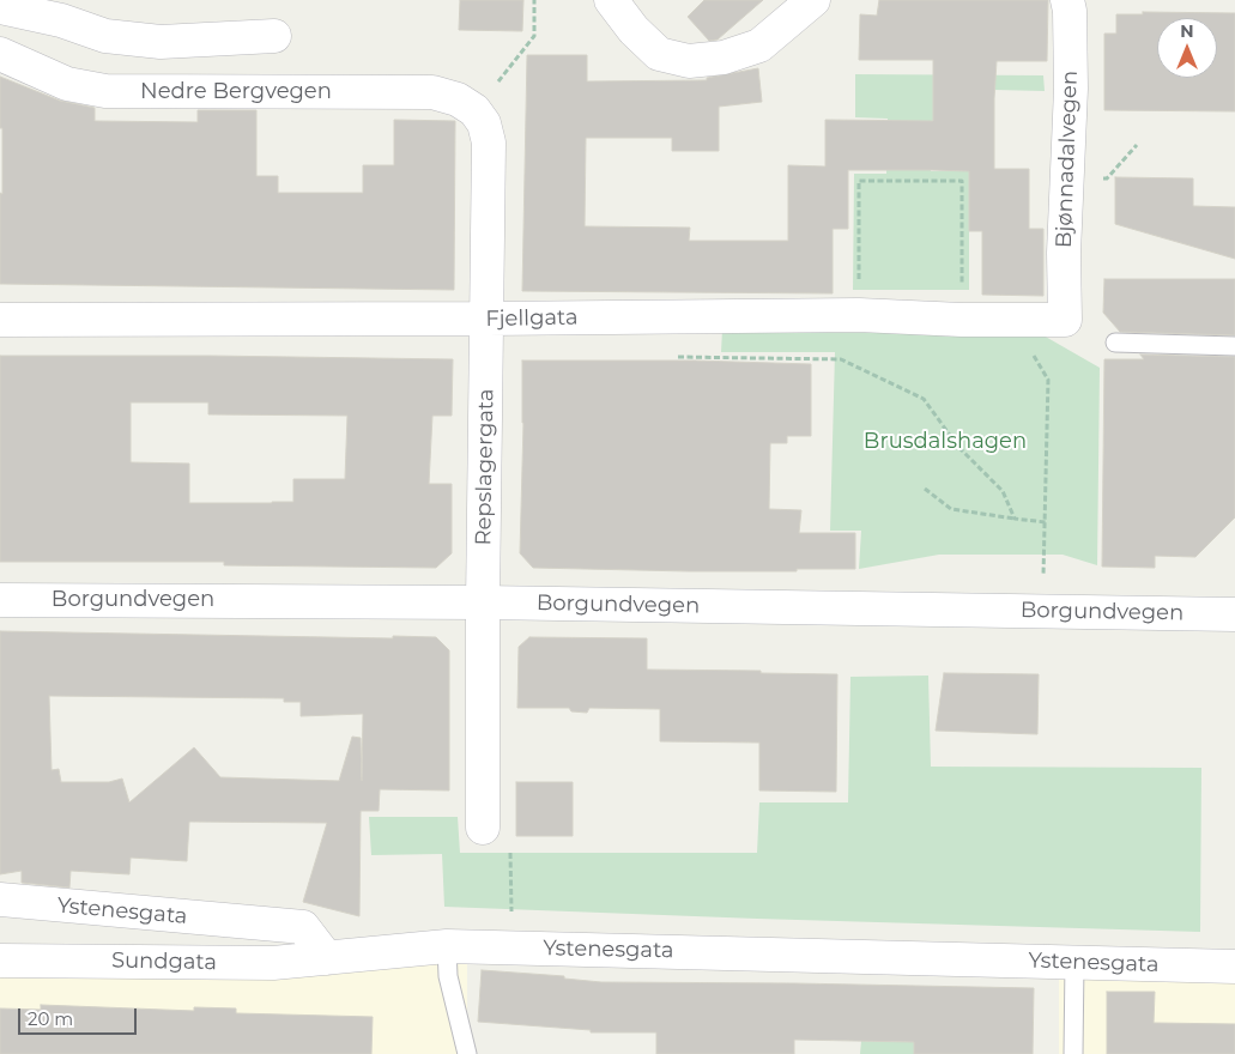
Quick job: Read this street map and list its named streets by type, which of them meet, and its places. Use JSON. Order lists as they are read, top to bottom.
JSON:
{
  "streets": {
    "street": [
      "Nedre Bergvegen",
      "Bjønnadalvegen",
      "Fjellgata",
      "Repslagergata",
      "Borgundvegen",
      "Ystenesgata",
      "Sundgata"
    ]
  },
  "crossings": [
    ["Nedre Bergvegen", "Repslagergata"],
    ["Bjønnadalvegen", "Fjellgata"],
    ["Fjellgata", "Repslagergata"],
    ["Repslagergata", "Borgundvegen"],
    ["Ystenesgata", "Sundgata"]
  ],
  "parks": ["Brusdalshagen"],
  "scale_bar": "20 m",
  "north": "top"
}
